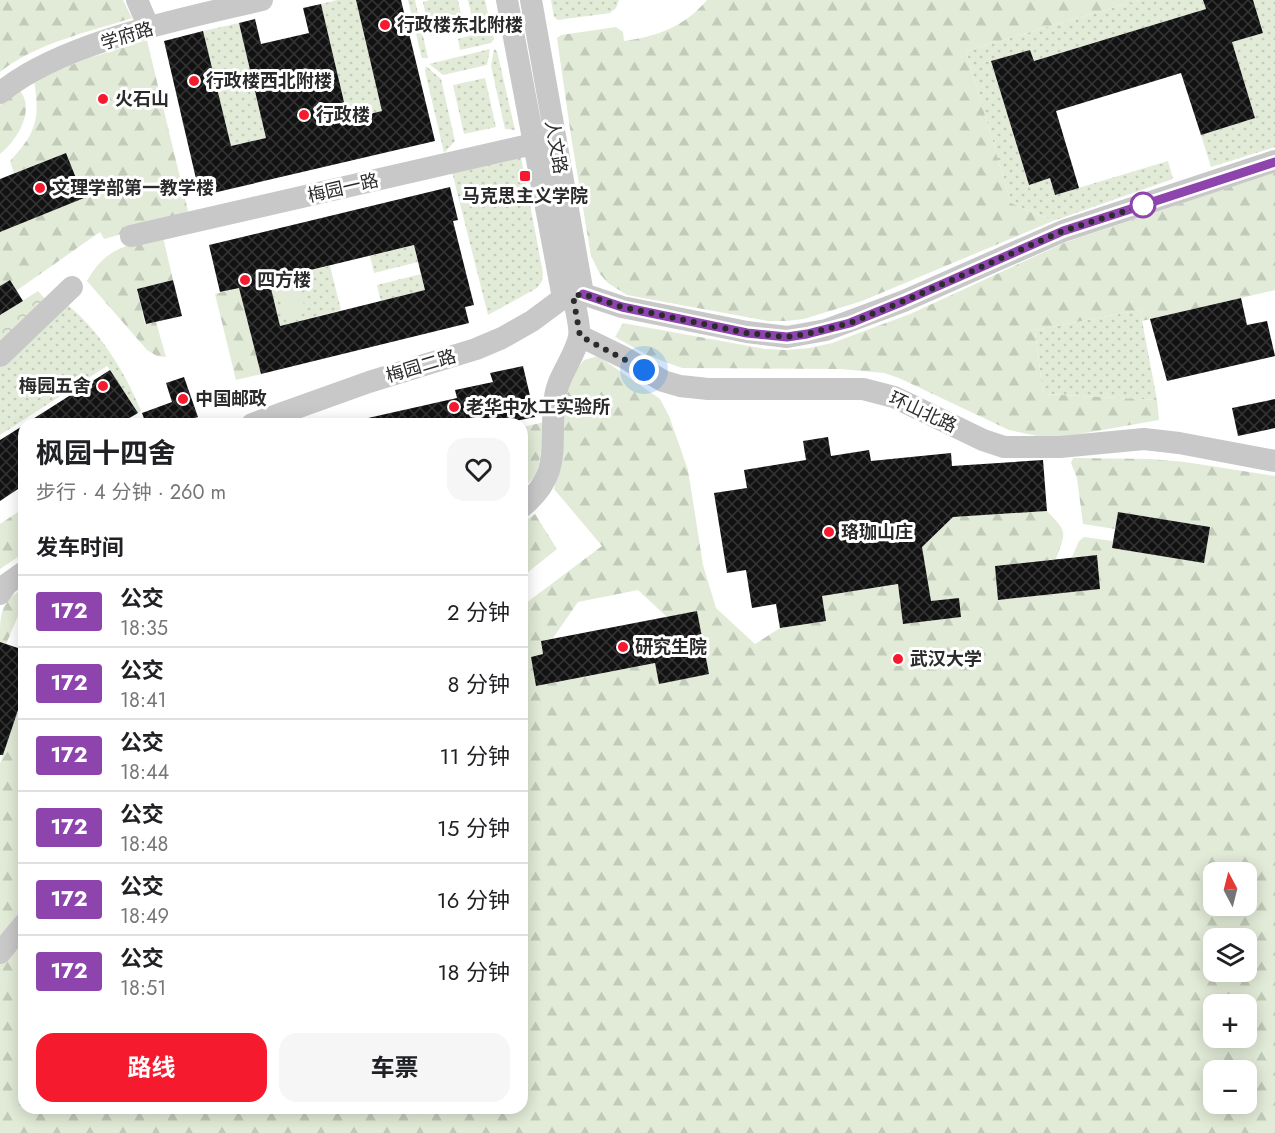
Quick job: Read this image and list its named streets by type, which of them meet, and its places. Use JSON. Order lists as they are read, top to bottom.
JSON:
{
  "streets": {
    "street": [
      "学府路",
      "人文路",
      "梅园一路",
      "梅园二路",
      "环山北路"
    ]
  },
  "crossings": [
    ["人文路", "梅园一路"],
    ["人文路", "梅园二路"]
  ],
  "places": {
    "other": [
      "行政楼东北附楼",
      "行政楼西北附楼",
      "火石山",
      "行政楼",
      "文理学部第一教学楼",
      "四方楼",
      "梅园五舍",
      "中国邮政",
      "老华中水工实验所",
      "珞珈山庄",
      "研究生院",
      "武汉大学"
    ],
    "transit": ["马克思主义学院"]
  },
  "lines": ["bus line 172"],
  "north": "top",
  "page": {
    "heading": [
      ["枫园十四舍", "步行 · 4 分钟 · 260 m"],
      "发车时间"
    ],
    "list": [
      {
        "mark": "172",
        "name": "公交",
        "note": "18:35",
        "value": "2 分钟"
      },
      {
        "mark": "172",
        "name": "公交",
        "note": "18:41",
        "value": "8 分钟"
      },
      {
        "mark": "172",
        "name": "公交",
        "note": "18:44",
        "value": "11 分钟"
      },
      {
        "mark": "172",
        "name": "公交",
        "note": "18:48",
        "value": "15 分钟"
      },
      {
        "mark": "172",
        "name": "公交",
        "note": "18:49",
        "value": "16 分钟"
      },
      {
        "mark": "172",
        "name": "公交",
        "note": "18:51",
        "value": "18 分钟"
      }
    ],
    "map_buttons": ["+", "−"],
    "buttons": ["路线", "车票"]
  }
}
